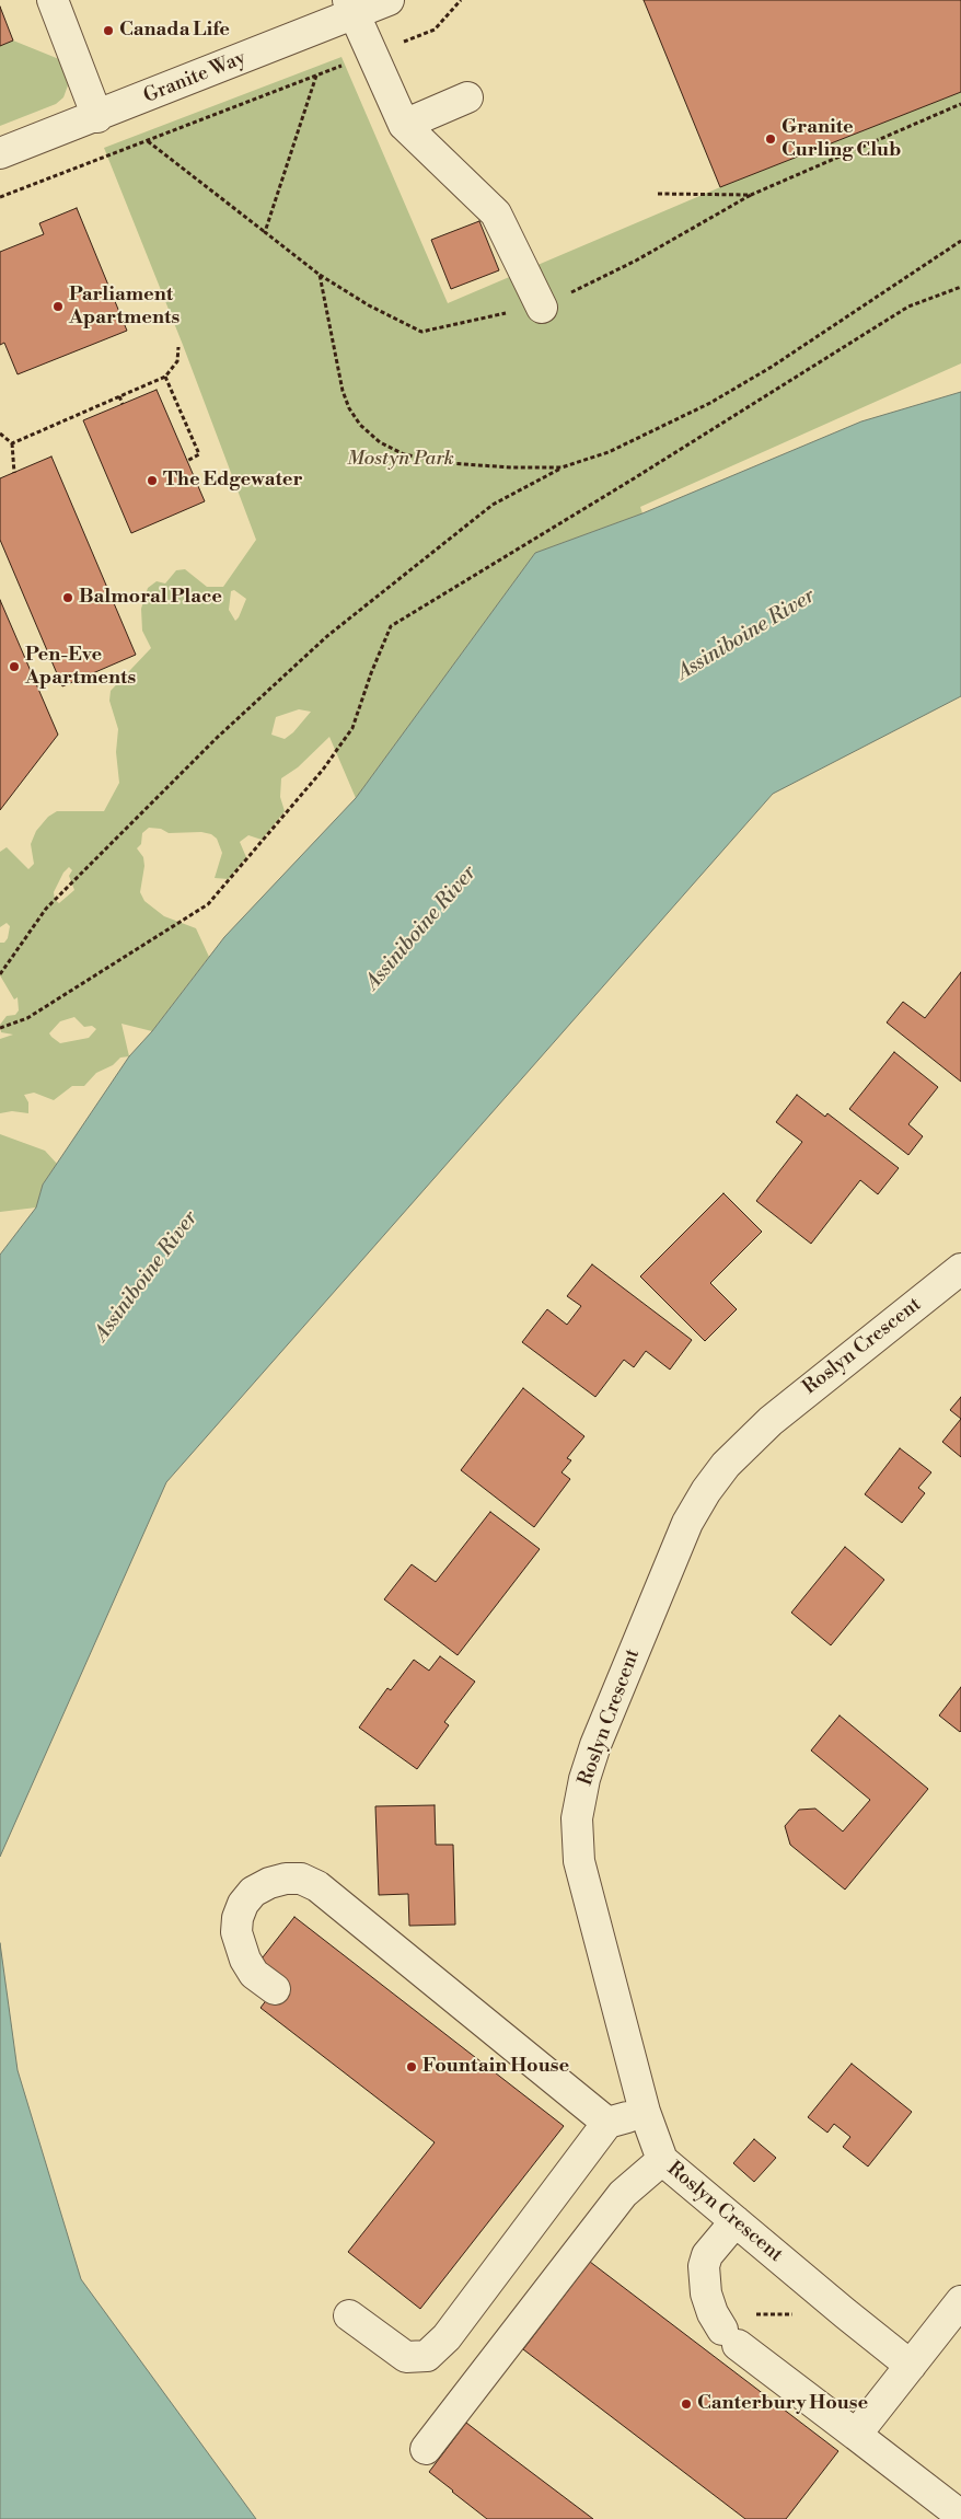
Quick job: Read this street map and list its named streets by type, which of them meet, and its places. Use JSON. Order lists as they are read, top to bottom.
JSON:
{
  "streets": {
    "street": ["Granite Way", "Roslyn Crescent"]
  },
  "water": ["Assiniboine River"],
  "parks": ["Mostyn Park"],
  "places": [
    "Canada Life",
    "Granite Curling Club",
    "Parliament Apartments",
    "The Edgewater",
    "Balmoral Place",
    "Pen-Eve Apartments",
    "Fountain House",
    "Canterbury House"
  ]
}
